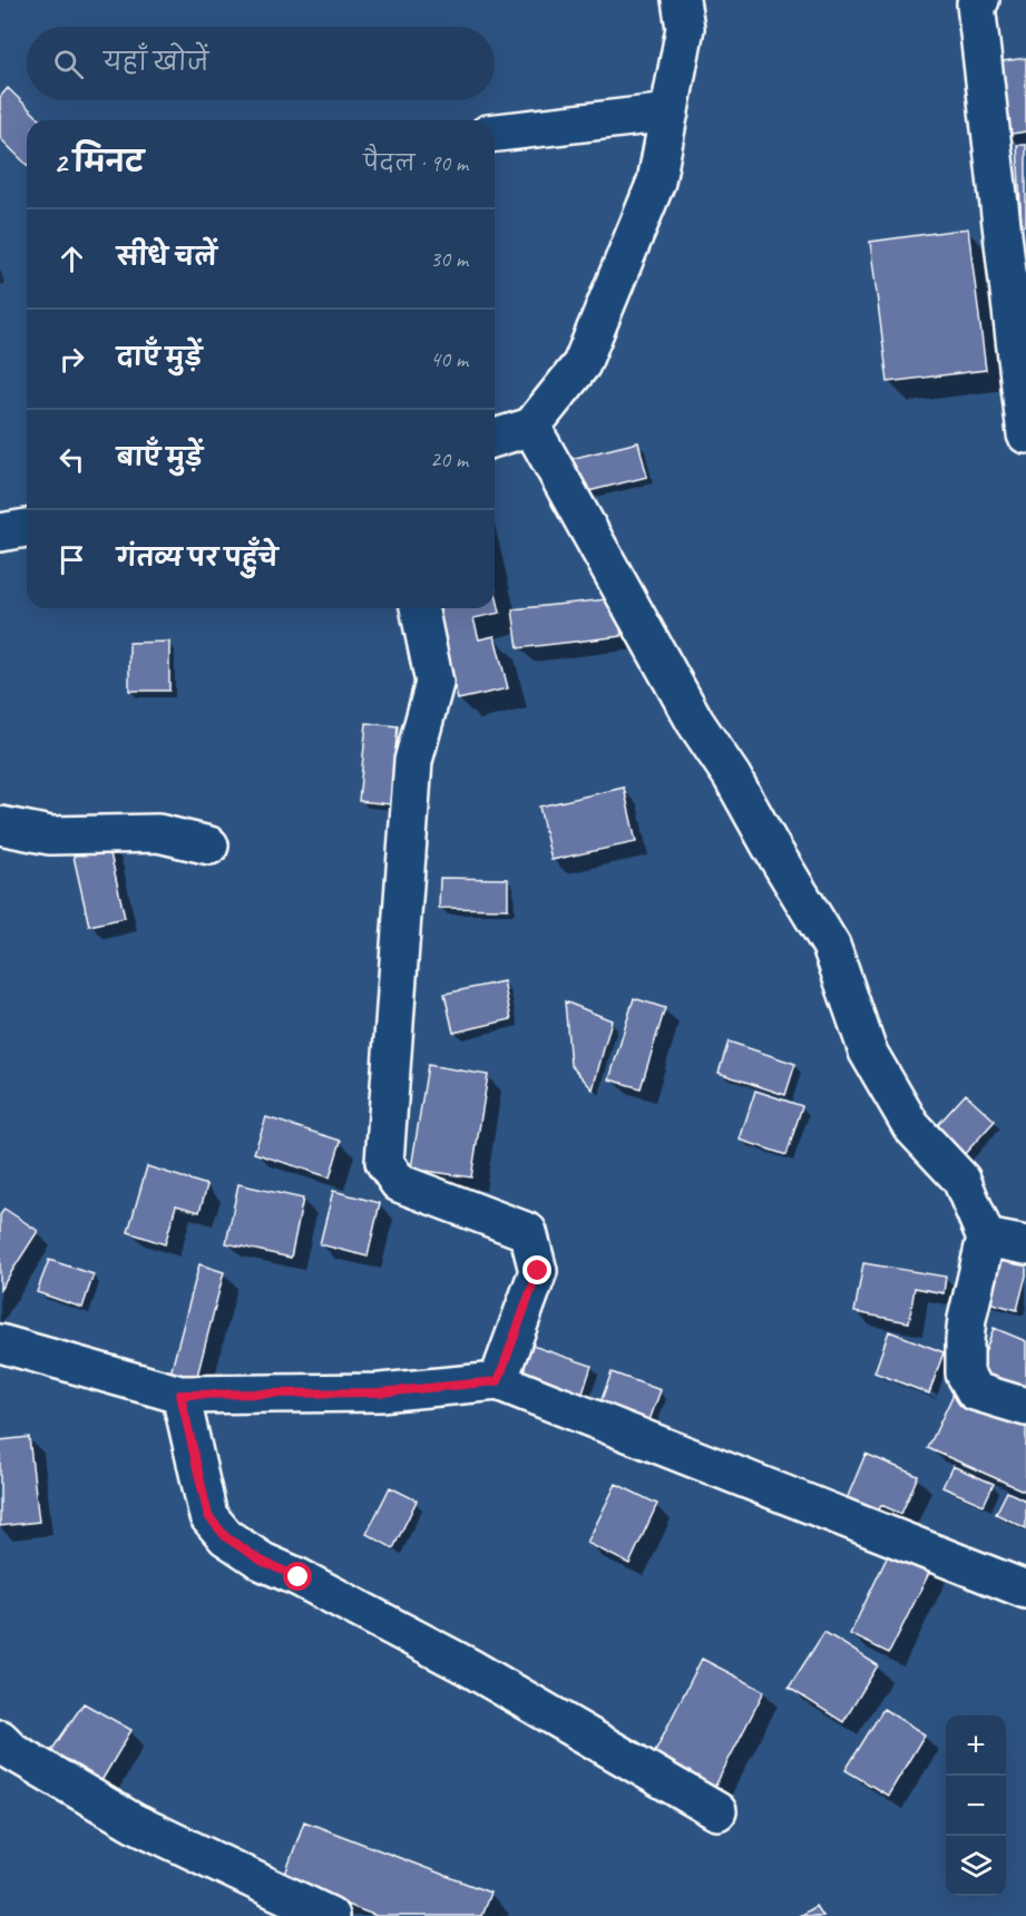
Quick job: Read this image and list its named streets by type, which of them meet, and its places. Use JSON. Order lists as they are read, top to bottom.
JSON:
{
  "page": {
    "search": "यहाँ खोजें",
    "heading": ["2 मिनट", "पैदल · 90 m"],
    "list": [
      ["सीधे चलें", "30 m"],
      ["दाएँ मुड़ें", "40 m"],
      ["बाएँ मुड़ें", "20 m"],
      "गंतव्य पर पहुँचे"
    ],
    "map_buttons": ["+", "−"]
  }
}
